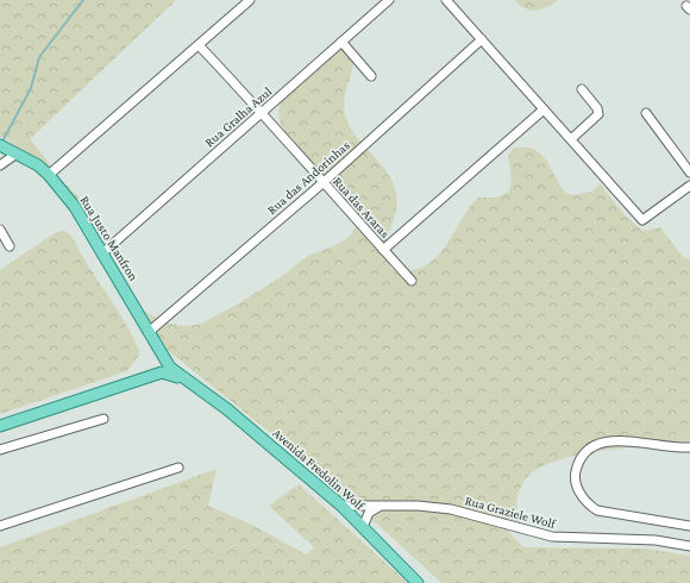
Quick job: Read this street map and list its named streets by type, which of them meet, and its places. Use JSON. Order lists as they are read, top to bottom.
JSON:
{
  "streets": {
    "main road": ["Rua Justo Manfron", "Avenida Fredolin Wolf"],
    "street": [
      "Rua Gralha Azul",
      "Rua das Andorinhas",
      "Rua das Araras",
      "Rua Graziele Wolf"
    ]
  },
  "crossings": [
    ["Rua Gralha Azul", "Rua das Araras"],
    ["Rua Gralha Azul", "Rua Justo Manfron"],
    ["Rua das Andorinhas", "Rua das Araras"],
    ["Rua das Andorinhas", "Rua Justo Manfron"],
    ["Rua Justo Manfron", "Avenida Fredolin Wolf"],
    ["Avenida Fredolin Wolf", "Rua Graziele Wolf"]
  ]
}
